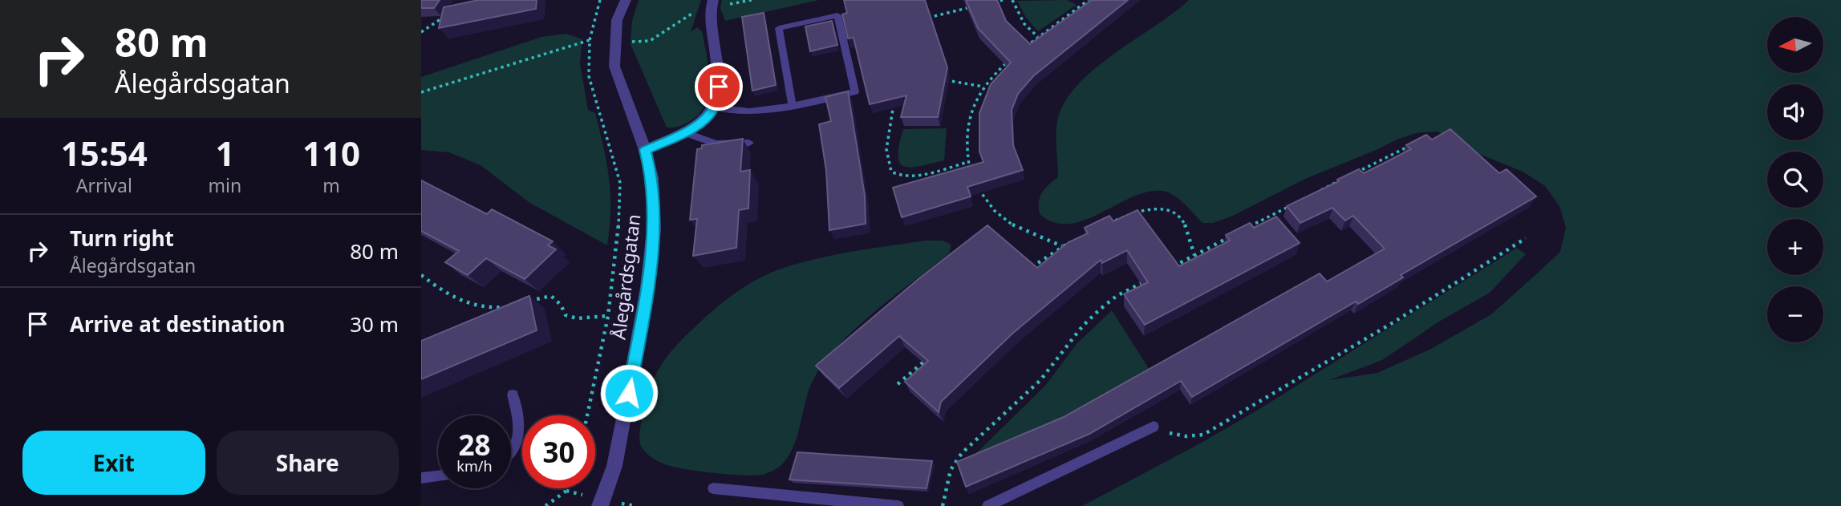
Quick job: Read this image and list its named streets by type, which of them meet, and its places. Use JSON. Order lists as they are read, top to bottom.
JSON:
{
  "streets": {
    "street": ["Ålegårdsgatan"]
  },
  "north": "left",
  "page": {
    "turn": ["80 m", "Ålegårdsgatan"],
    "map_buttons": ["+", "−"],
    "eta": [
      "15:54",
      "Arrival",
      "1",
      "min",
      "110",
      "m"
    ],
    "list": [
      {
        "name": "Turn right",
        "note": "Ålegårdsgatan",
        "value": "80 m"
      },
      {
        "name": "Arrive at destination",
        "value": "30 m"
      }
    ],
    "speed": "28 km/h",
    "limit": "30",
    "buttons": ["Exit", "Share"]
  }
}
